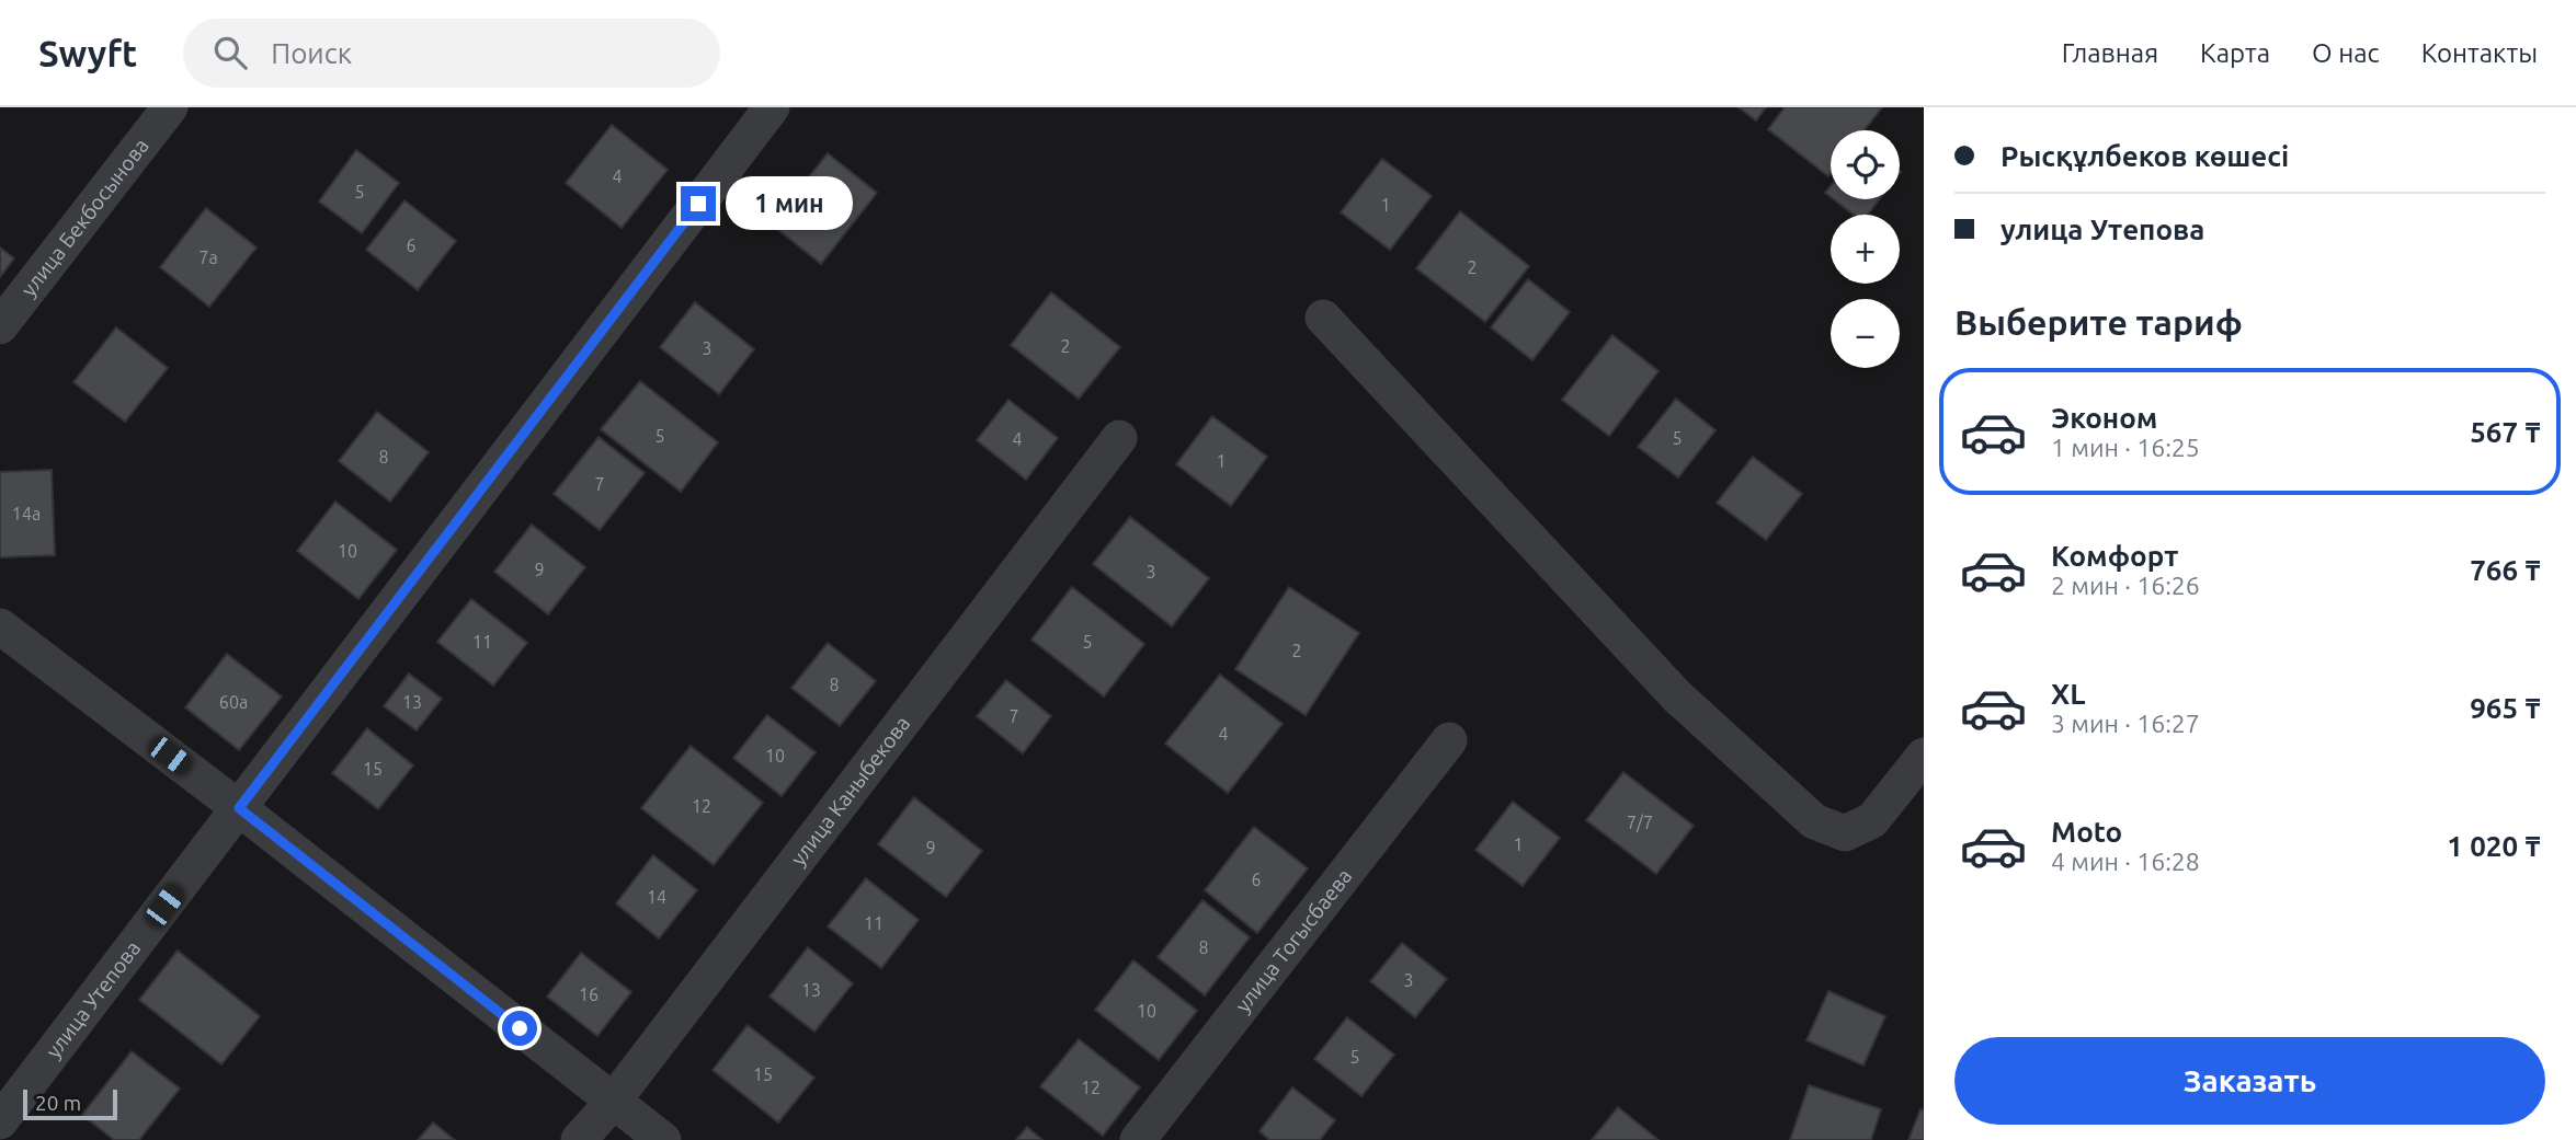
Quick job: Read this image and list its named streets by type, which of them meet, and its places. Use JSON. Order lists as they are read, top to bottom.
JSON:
{
  "streets": {
    "street": [
      "улица Бекбосынова",
      "улица Каныбекова",
      "улица Тогысбаева",
      "улица Утепова"
    ]
  },
  "house_numbers": [
    "4",
    "5",
    "1",
    "6",
    "7а",
    "2",
    "2",
    "3",
    "5",
    "5",
    "4",
    "8",
    "1",
    "7",
    "14а",
    "10",
    "9",
    "3",
    "11",
    "5",
    "2",
    "8",
    "60а",
    "13",
    "7",
    "4",
    "10",
    "15",
    "12",
    "7/7",
    "1",
    "9",
    "6",
    "14",
    "11",
    "8",
    "3",
    "13",
    "16",
    "10",
    "5",
    "15",
    "12"
  ],
  "scale_bar": "20 m",
  "page": {
    "header": "Swyft",
    "search": "Поиск",
    "nav": [
      "Главная",
      "Карта",
      "О нас",
      "Контакты"
    ],
    "banner": ["Рысқұлбеков көшесі", "улица Утепова"],
    "map_buttons": ["+", "−"],
    "bubble": "1 мин",
    "heading": "Выберите тариф",
    "list": [
      {
        "name": "Эконом",
        "note": "1 мин · 16:25",
        "value": "567 ₸"
      },
      {
        "name": "Комфорт",
        "note": "2 мин · 16:26",
        "value": "766 ₸"
      },
      {
        "name": "XL",
        "note": "3 мин · 16:27",
        "value": "965 ₸"
      },
      {
        "name": "Moto",
        "note": "4 мин · 16:28",
        "value": "1 020 ₸"
      }
    ],
    "buttons": "Заказать",
    "scale": "20 m"
  }
}
